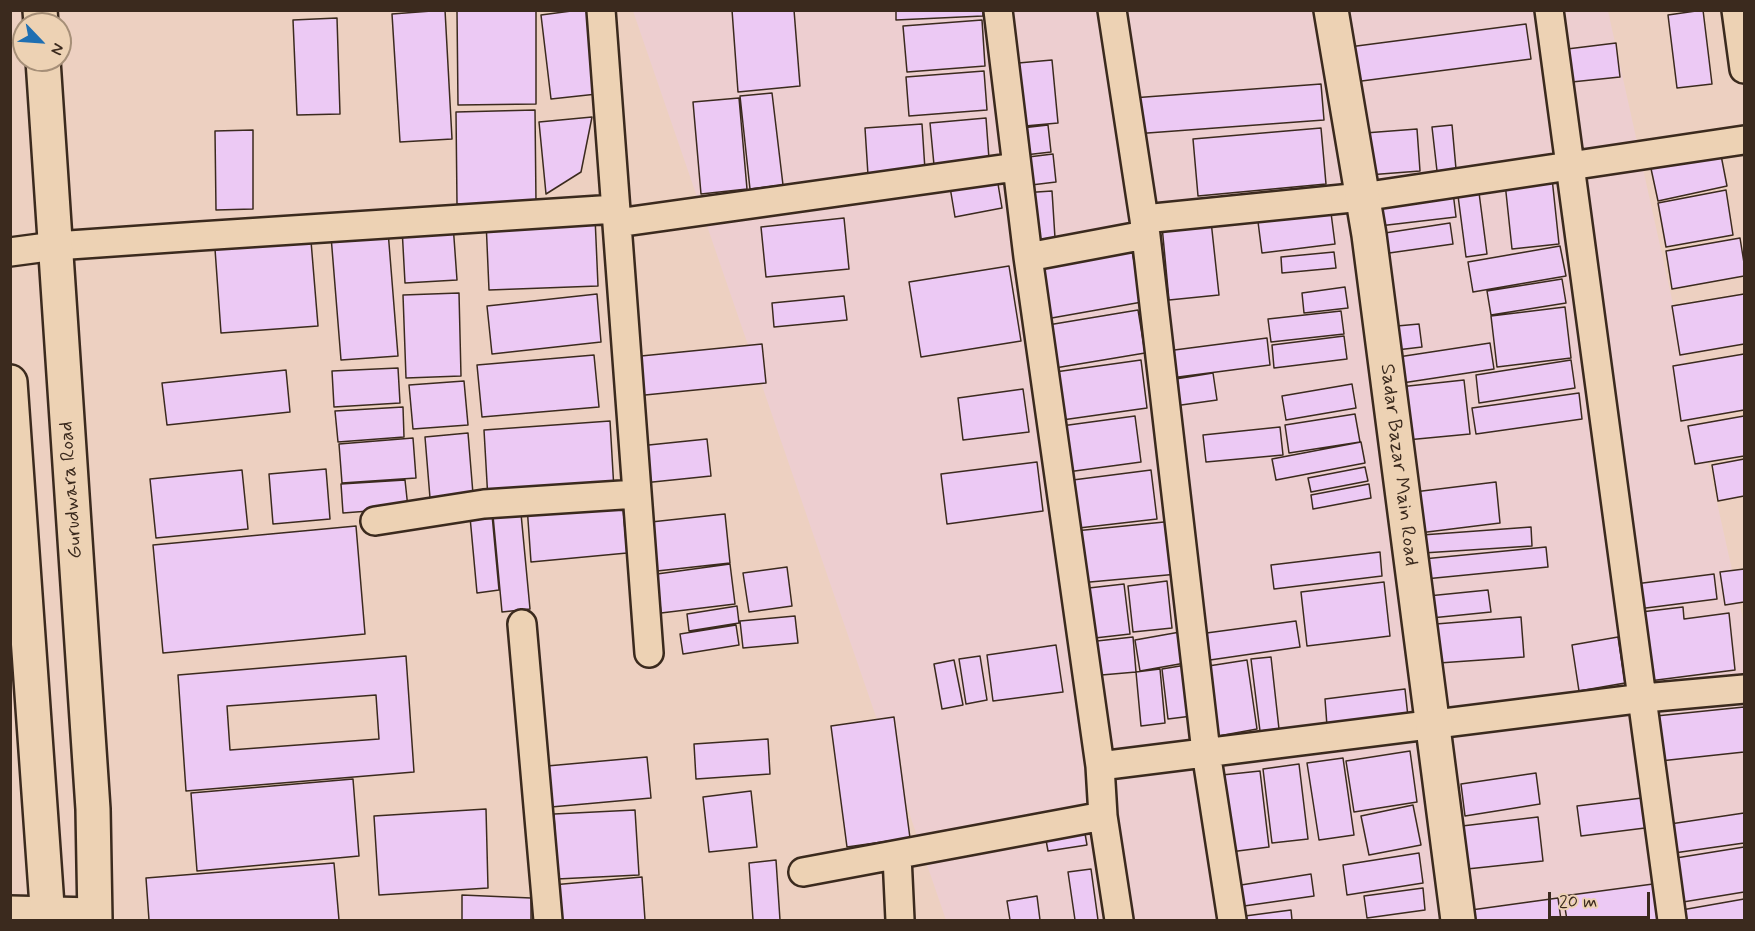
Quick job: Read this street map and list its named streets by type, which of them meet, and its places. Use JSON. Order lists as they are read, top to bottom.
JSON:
{
  "streets": {
    "main road": ["Sadar Bazar Main Road", "Gurudwara Road"]
  },
  "scale_bar": "20 m",
  "north": "bottom right"
}
